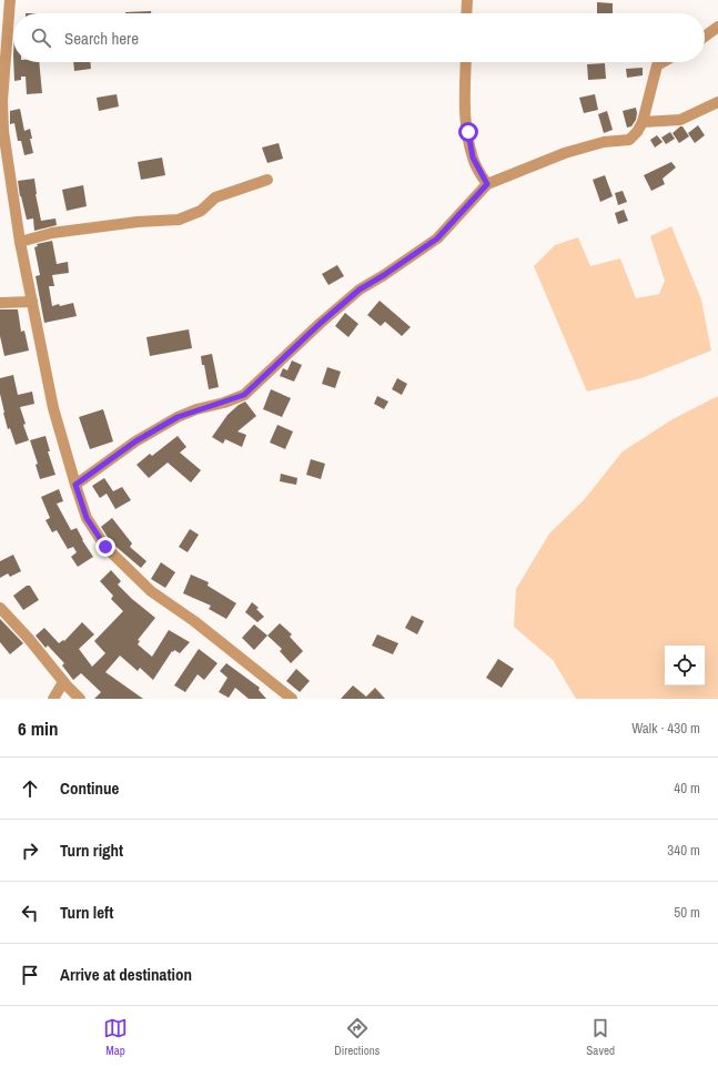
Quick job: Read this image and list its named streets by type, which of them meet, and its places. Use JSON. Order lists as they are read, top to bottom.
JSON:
{
  "page": {
    "search": "Search here",
    "heading": ["6 min", "Walk · 430 m"],
    "list": [
      ["Continue", "40 m"],
      ["Turn right", "340 m"],
      ["Turn left", "50 m"],
      "Arrive at destination"
    ],
    "nav": ["Map", "Directions", "Saved"]
  }
}
